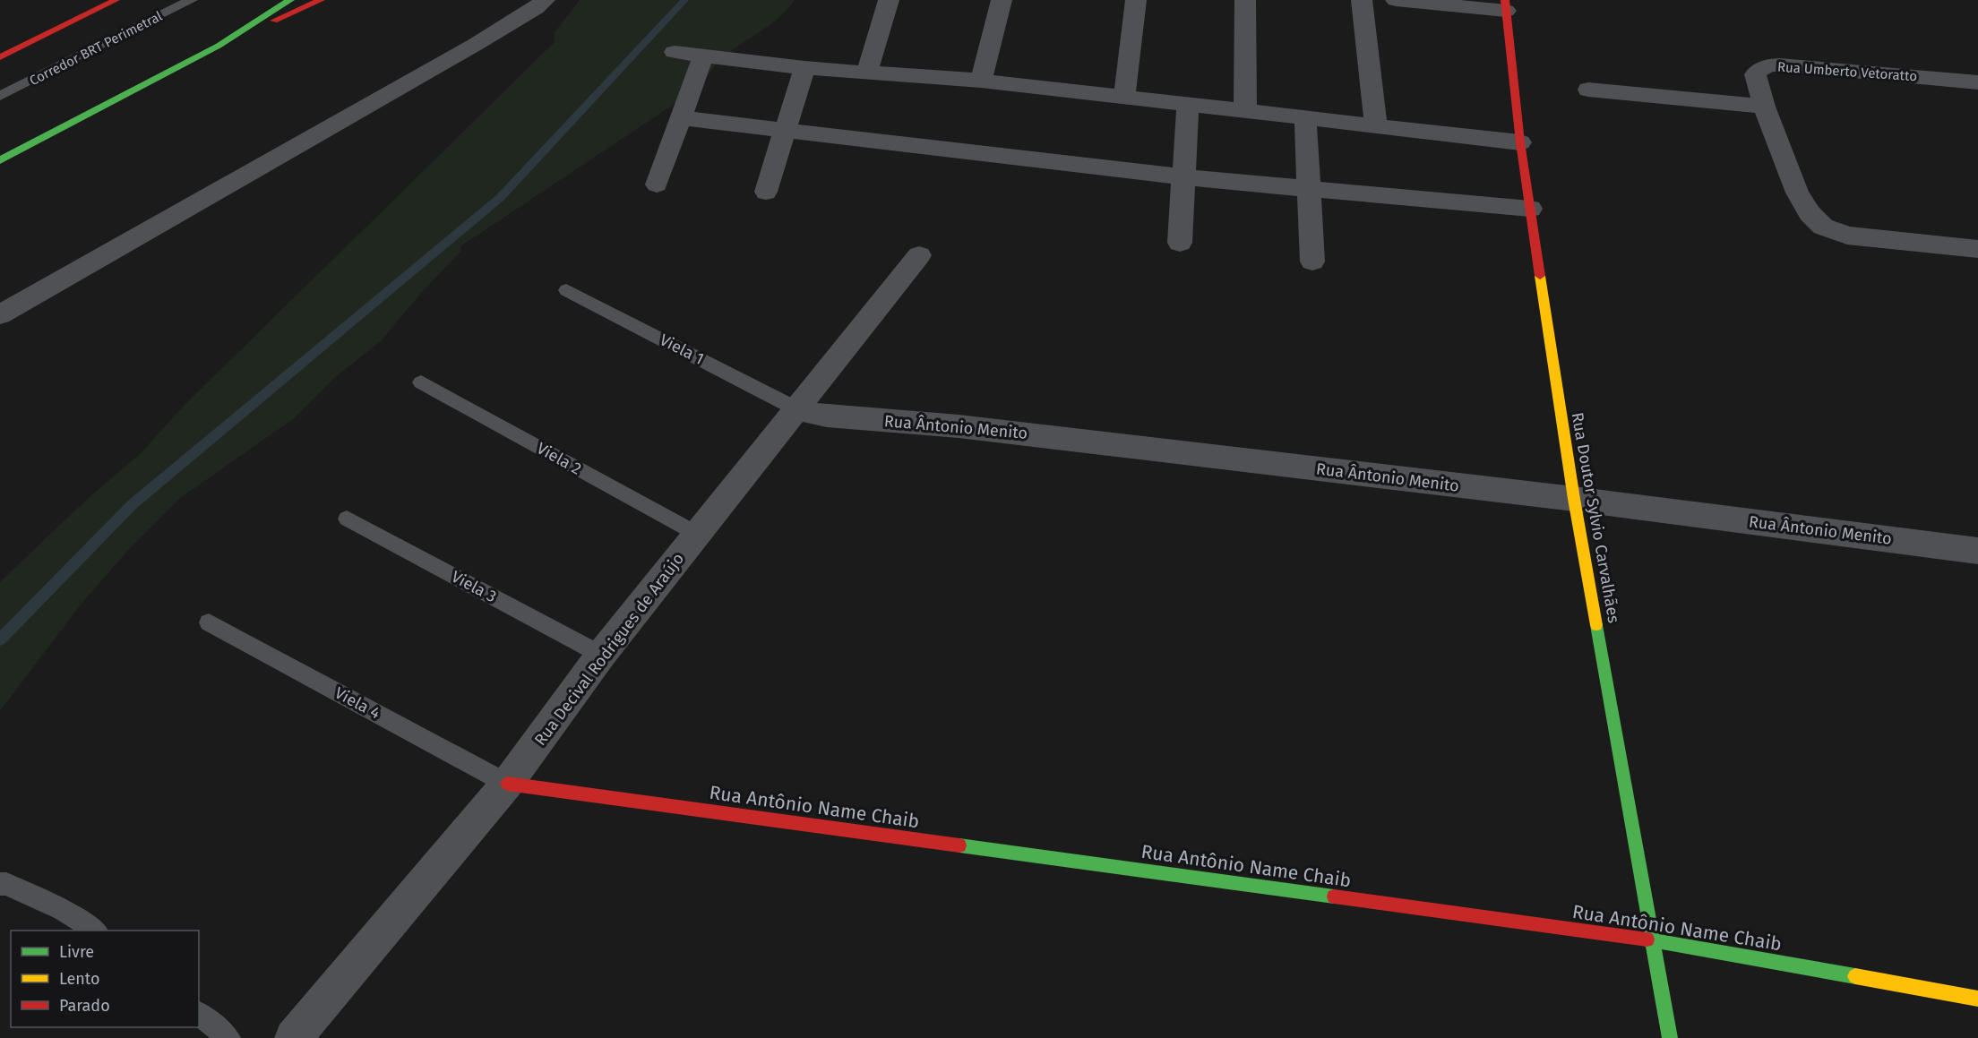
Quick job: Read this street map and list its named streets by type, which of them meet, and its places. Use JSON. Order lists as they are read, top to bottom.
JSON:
{
  "streets": {
    "street": [
      "Rua Umberto Vetoratto",
      "Rua Ântonio Menito",
      "Rua Doutor Sylvio Carvalhães",
      "Rua Decival Rodrigues de Araújo",
      "Rua Antônio Name Chaib"
    ],
    "lane": [
      "Corredor BRT Perimetral",
      "Viela 1",
      "Viela 2",
      "Viela 3",
      "Viela 4"
    ]
  },
  "crossings": [
    ["Viela 1", "Rua Ântonio Menito"],
    ["Viela 1", "Rua Decival Rodrigues de Araújo"],
    ["Rua Ântonio Menito", "Rua Doutor Sylvio Carvalhães"],
    ["Rua Ântonio Menito", "Rua Decival Rodrigues de Araújo"],
    ["Viela 2", "Rua Decival Rodrigues de Araújo"],
    ["Rua Doutor Sylvio Carvalhães", "Rua Antônio Name Chaib"],
    ["Viela 3", "Rua Decival Rodrigues de Araújo"],
    ["Rua Decival Rodrigues de Araújo", "Viela 4"],
    ["Rua Decival Rodrigues de Araújo", "Rua Antônio Name Chaib"],
    ["Viela 4", "Rua Antônio Name Chaib"]
  ],
  "legend": ["Livre", "Lento", "Parado"]
}
